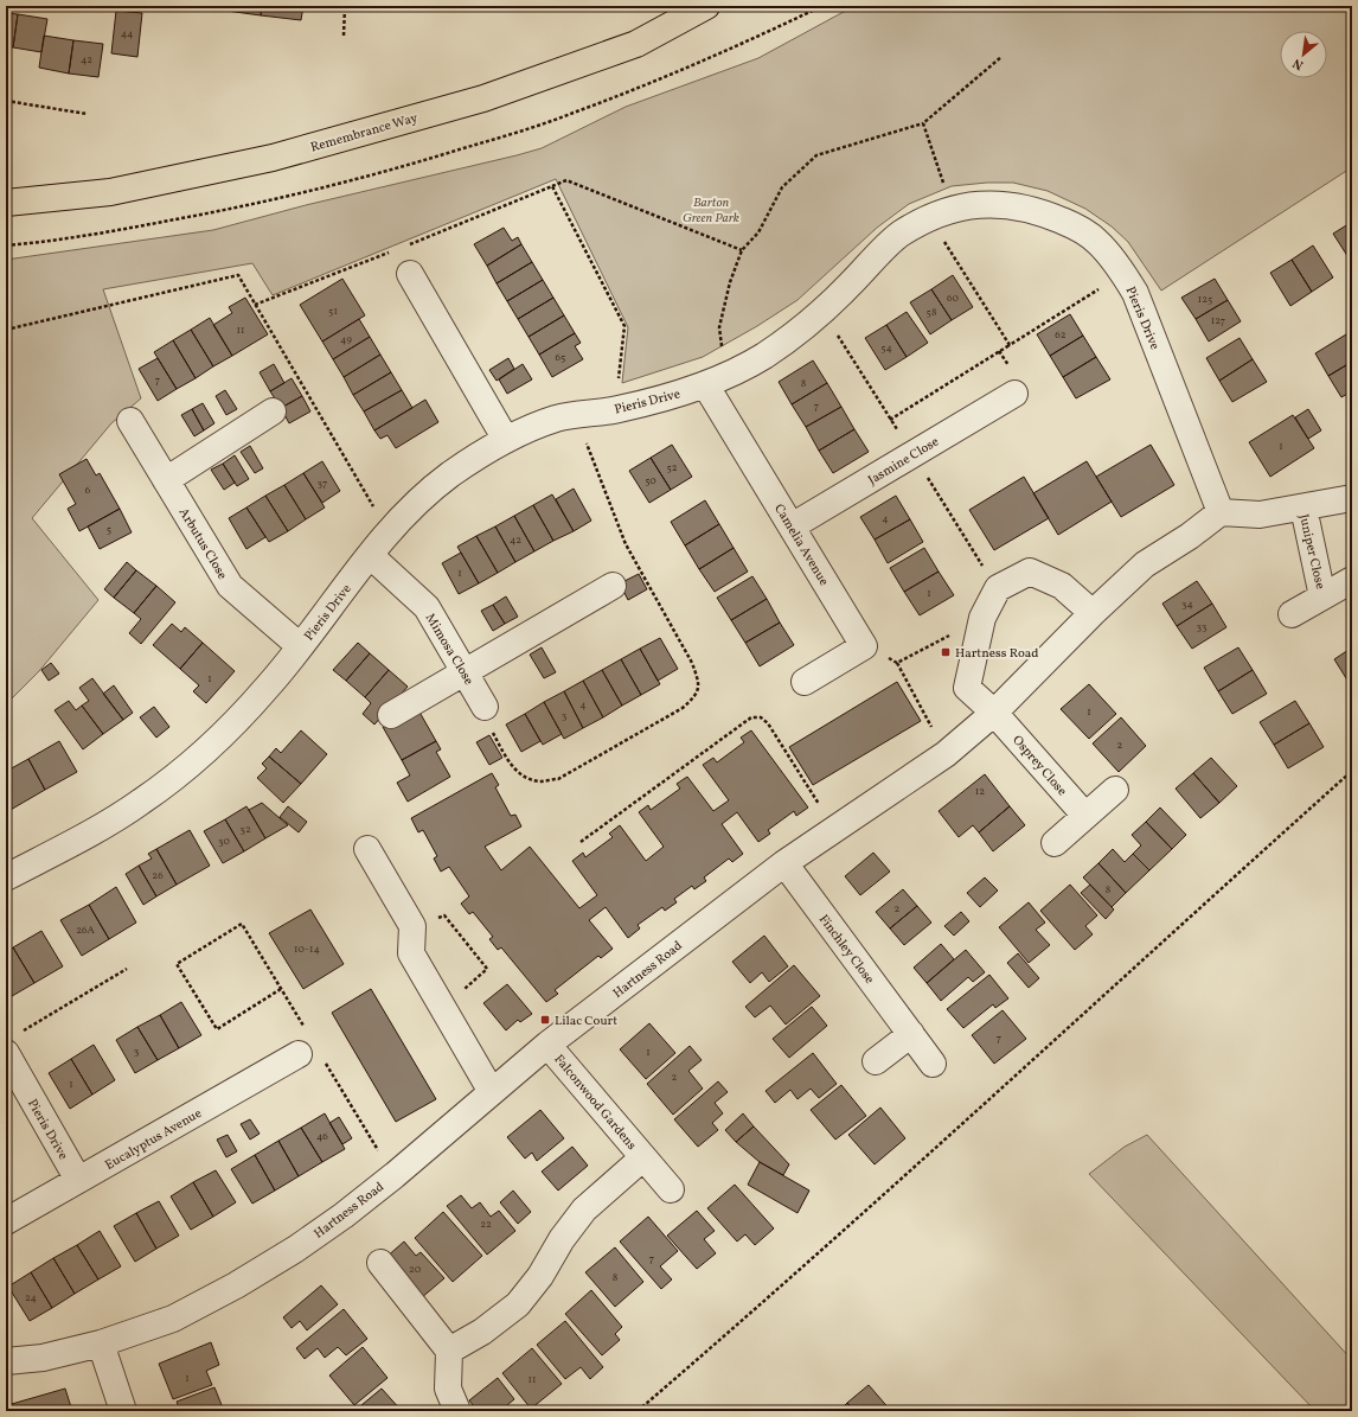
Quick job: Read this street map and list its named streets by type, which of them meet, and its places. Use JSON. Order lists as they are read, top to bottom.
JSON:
{
  "streets": {
    "highway": ["Remembrance Way"],
    "street": [
      "Pieris Drive",
      "Jasmine Close",
      "Arbutus Close",
      "Camelia Avenue",
      "Juniper Close",
      "Mimosa Close",
      "Osprey Close",
      "Finchley Close",
      "Hartness Road",
      "Falconwood Gardens",
      "Eucalyptus Avenue"
    ]
  },
  "crossings": [
    ["Pieris Drive", "Arbutus Close"],
    ["Pieris Drive", "Camelia Avenue"],
    ["Pieris Drive", "Juniper Close"],
    ["Pieris Drive", "Mimosa Close"],
    ["Pieris Drive", "Hartness Road"],
    ["Pieris Drive", "Eucalyptus Avenue"],
    ["Jasmine Close", "Camelia Avenue"],
    ["Juniper Close", "Hartness Road"],
    ["Osprey Close", "Hartness Road"],
    ["Finchley Close", "Hartness Road"],
    ["Hartness Road", "Falconwood Gardens"]
  ],
  "parks": ["Barton Green Park"],
  "places": {
    "transit": ["Hartness Road", "Lilac Court"]
  },
  "house_numbers": [
    "44",
    "42",
    "60",
    "125",
    "51",
    "58",
    "127",
    "11",
    "62",
    "49",
    "54",
    "65",
    "7",
    "8",
    "7",
    "1",
    "52",
    "50",
    "37",
    "6",
    "4",
    "5",
    "42",
    "1",
    "1",
    "34",
    "33",
    "1",
    "4",
    "1",
    "3",
    "2",
    "12",
    "32",
    "30",
    "26",
    "8",
    "2",
    "26A",
    "10-14",
    "7",
    "3",
    "1",
    "2",
    "1",
    "46",
    "22",
    "7",
    "20",
    "8",
    "24",
    "1",
    "11"
  ],
  "north": "bottom left"
}
